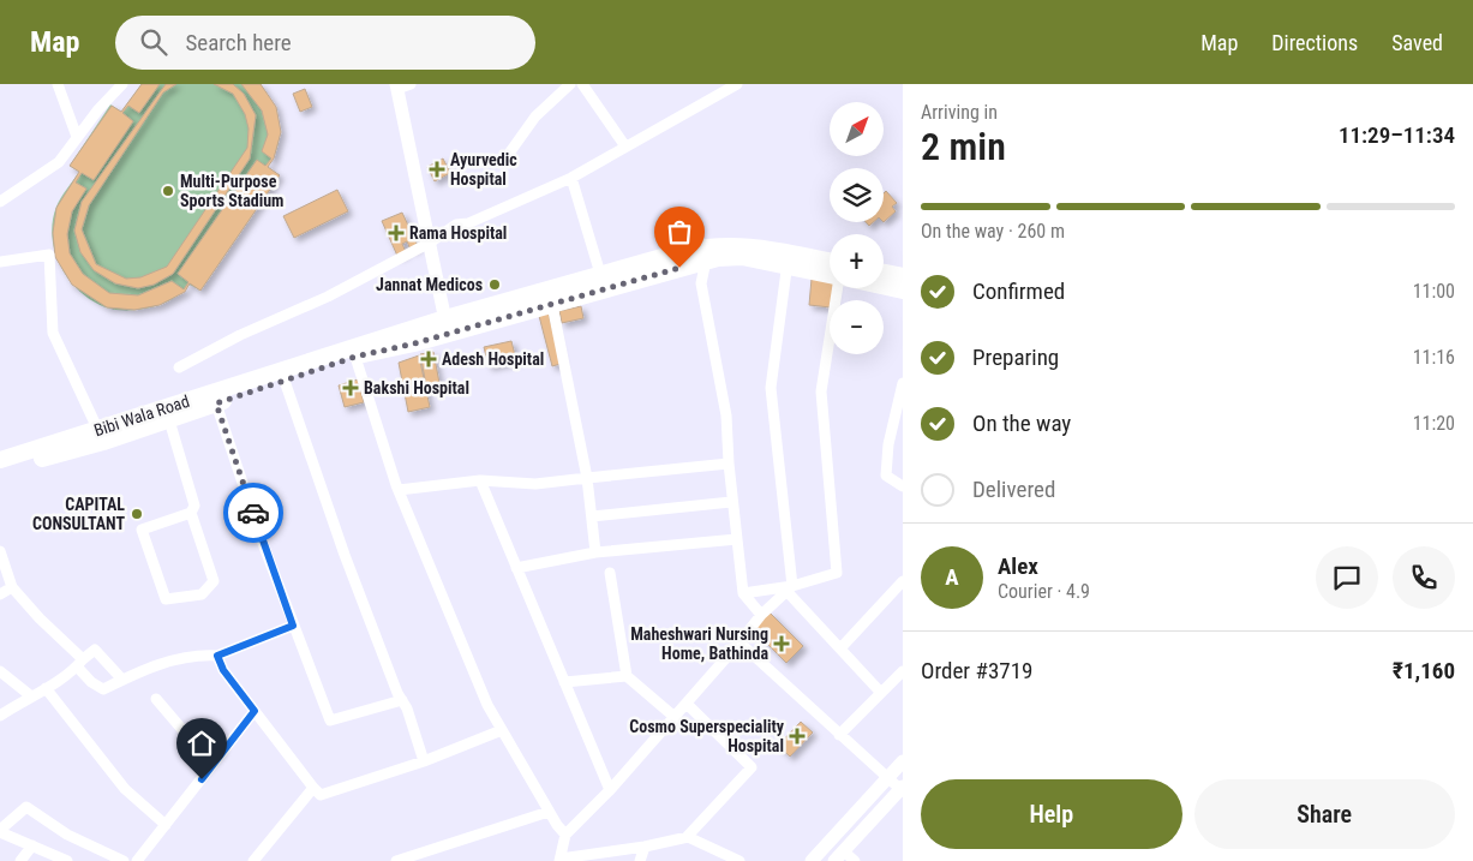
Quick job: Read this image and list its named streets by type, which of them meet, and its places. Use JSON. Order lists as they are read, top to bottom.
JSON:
{
  "streets": {
    "highway": ["Bibi Wala Road"]
  },
  "places": {
    "health": [
      "Ayurvedic Hospital",
      "Rama Hospital",
      "Adesh Hospital",
      "Bakshi Hospital",
      "Maheshwari Nursing Home, Bathinda",
      "Cosmo Superspeciality Hospital"
    ],
    "other": ["Multi-Purpose Sports Stadium", "Jannat Medicos", "CAPITAL CONSULTANT"]
  },
  "north": "top right",
  "page": {
    "header": "Map",
    "search": "Search here",
    "nav": ["Map", "Directions", "Saved"],
    "heading": ["2 min", "Arriving in", "11:29–11:34"],
    "panel": [
      "Alex",
      "Courier · 4.9",
      "Order #3719",
      "₹1,160"
    ],
    "map_buttons": ["+", "−"],
    "bar": "On the way · 260 m",
    "list": [
      ["Confirmed", "11:00"],
      ["Preparing", "11:16"],
      ["On the way", "11:20"],
      "Delivered"
    ],
    "round": "A",
    "buttons": ["Help", "Share"]
  }
}
